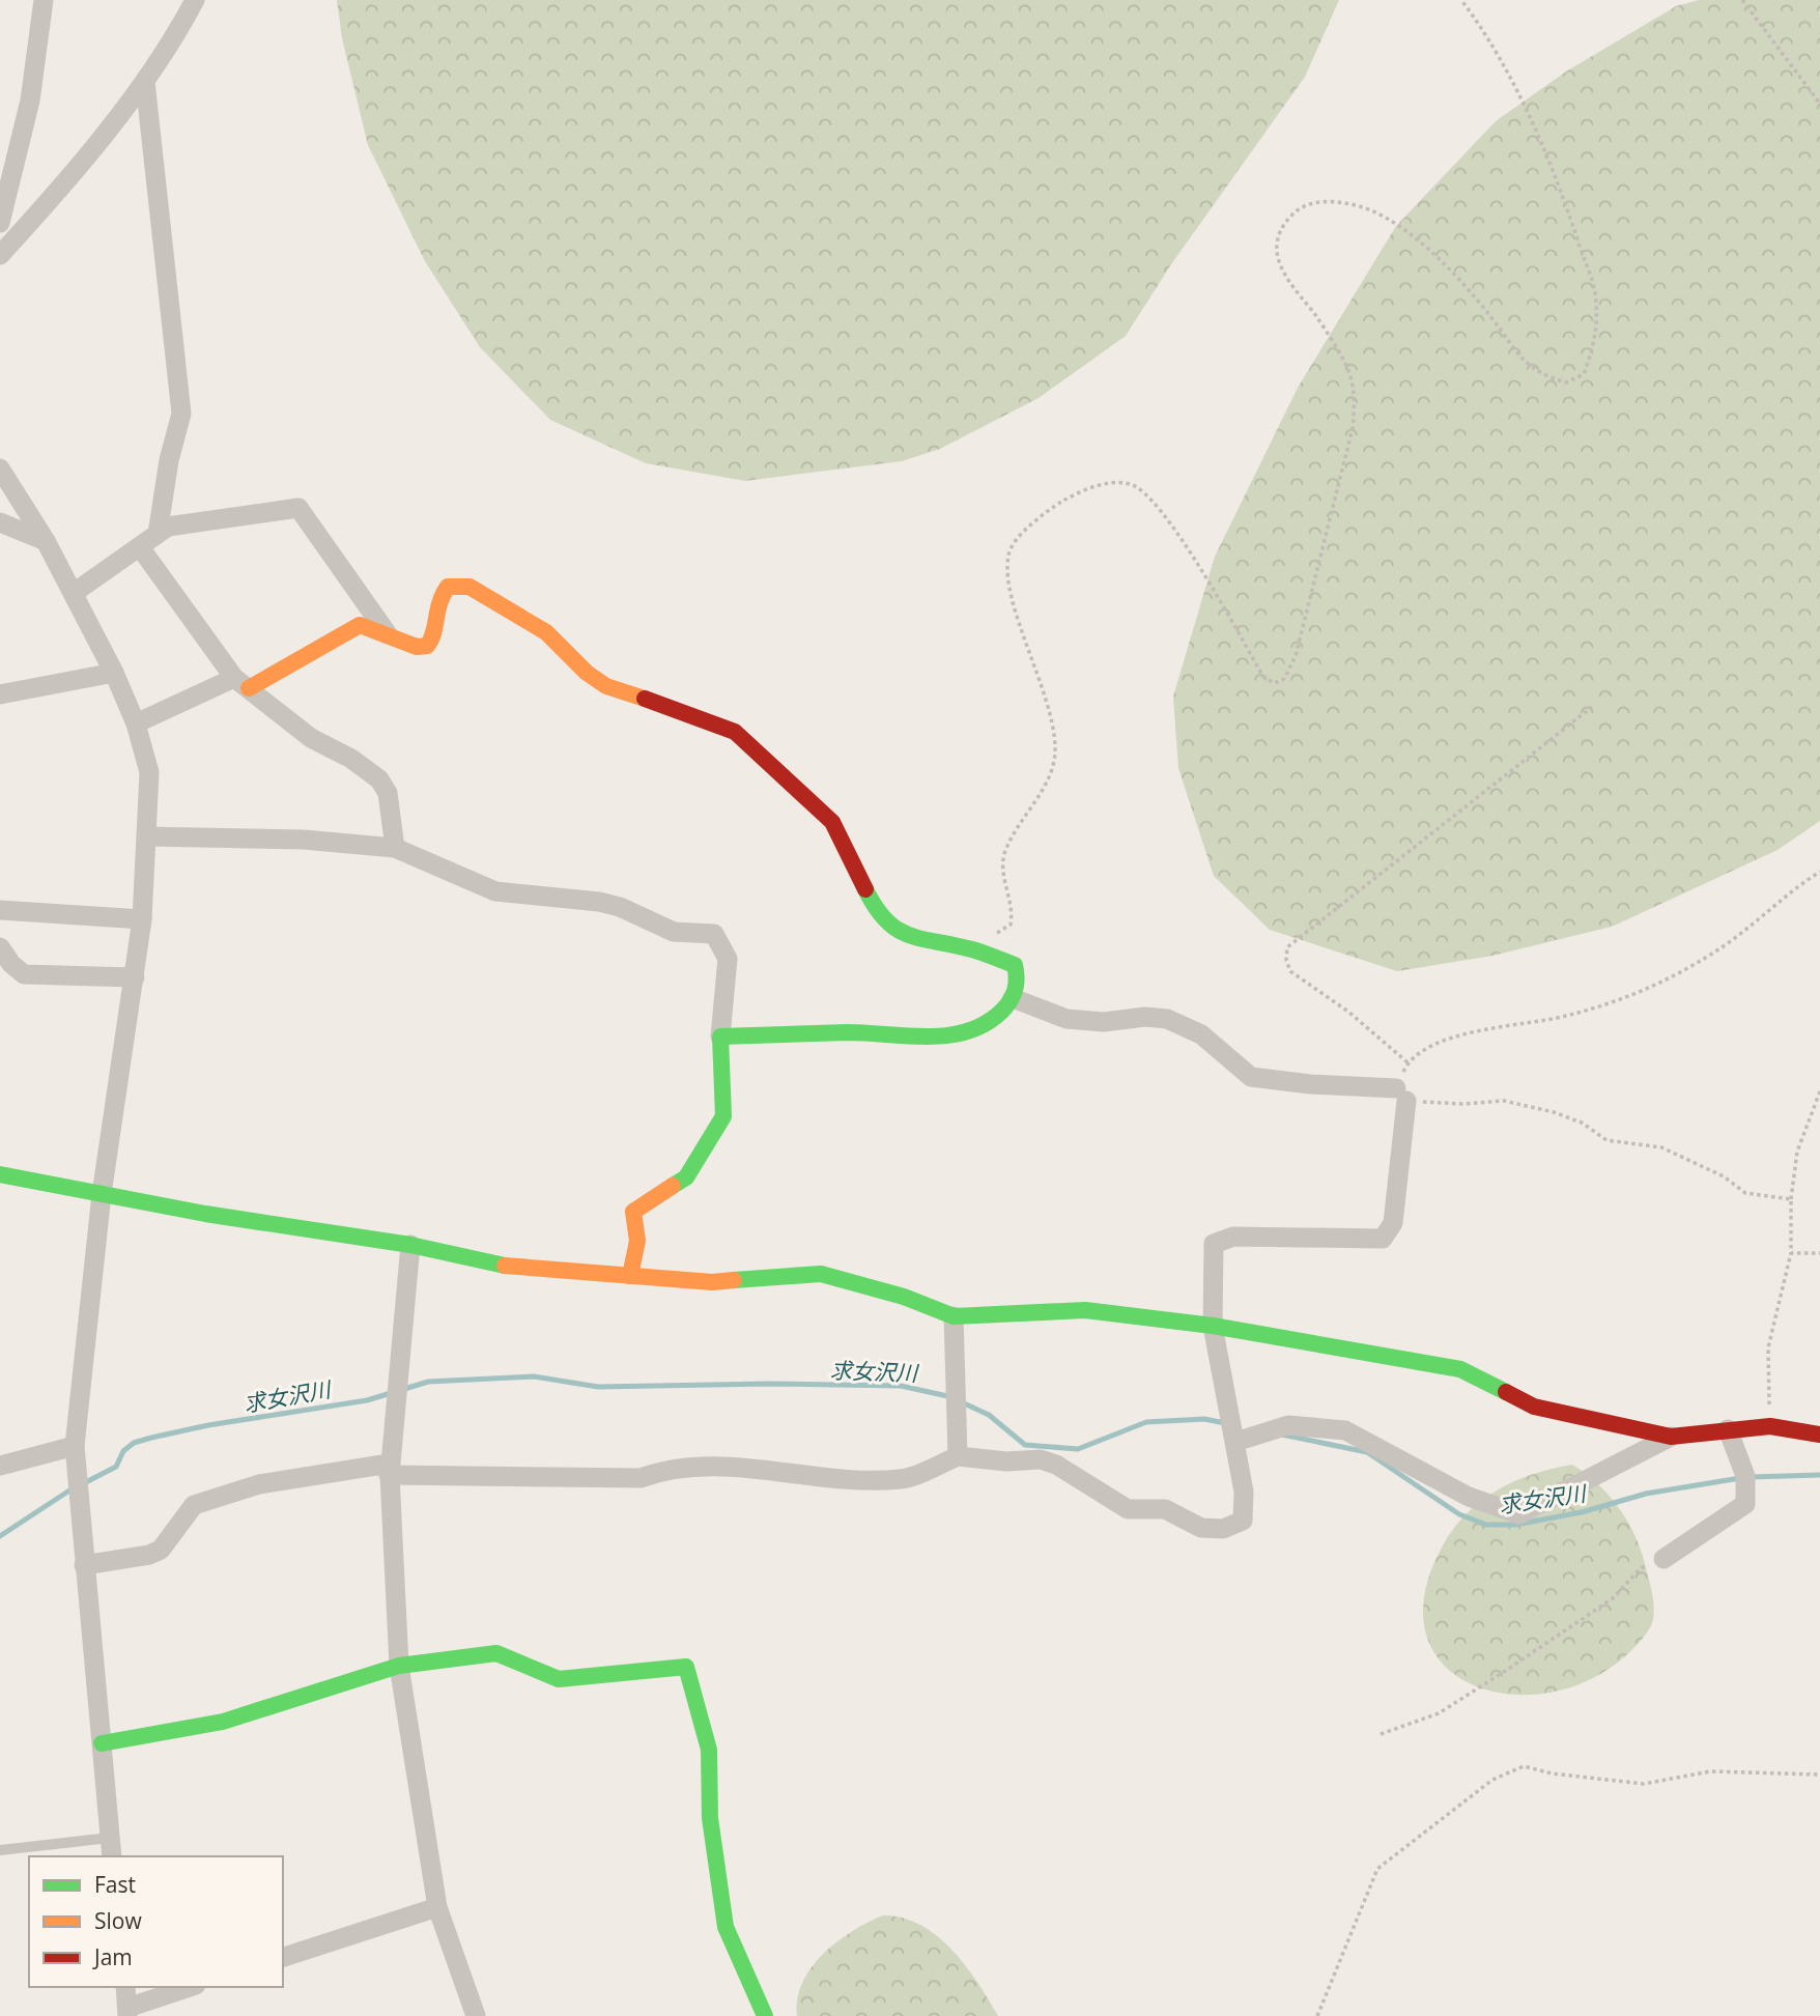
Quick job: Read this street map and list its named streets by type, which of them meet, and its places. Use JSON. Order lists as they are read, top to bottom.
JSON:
{
  "water": ["求女沢川"],
  "legend": ["Fast", "Slow", "Jam"]
}
